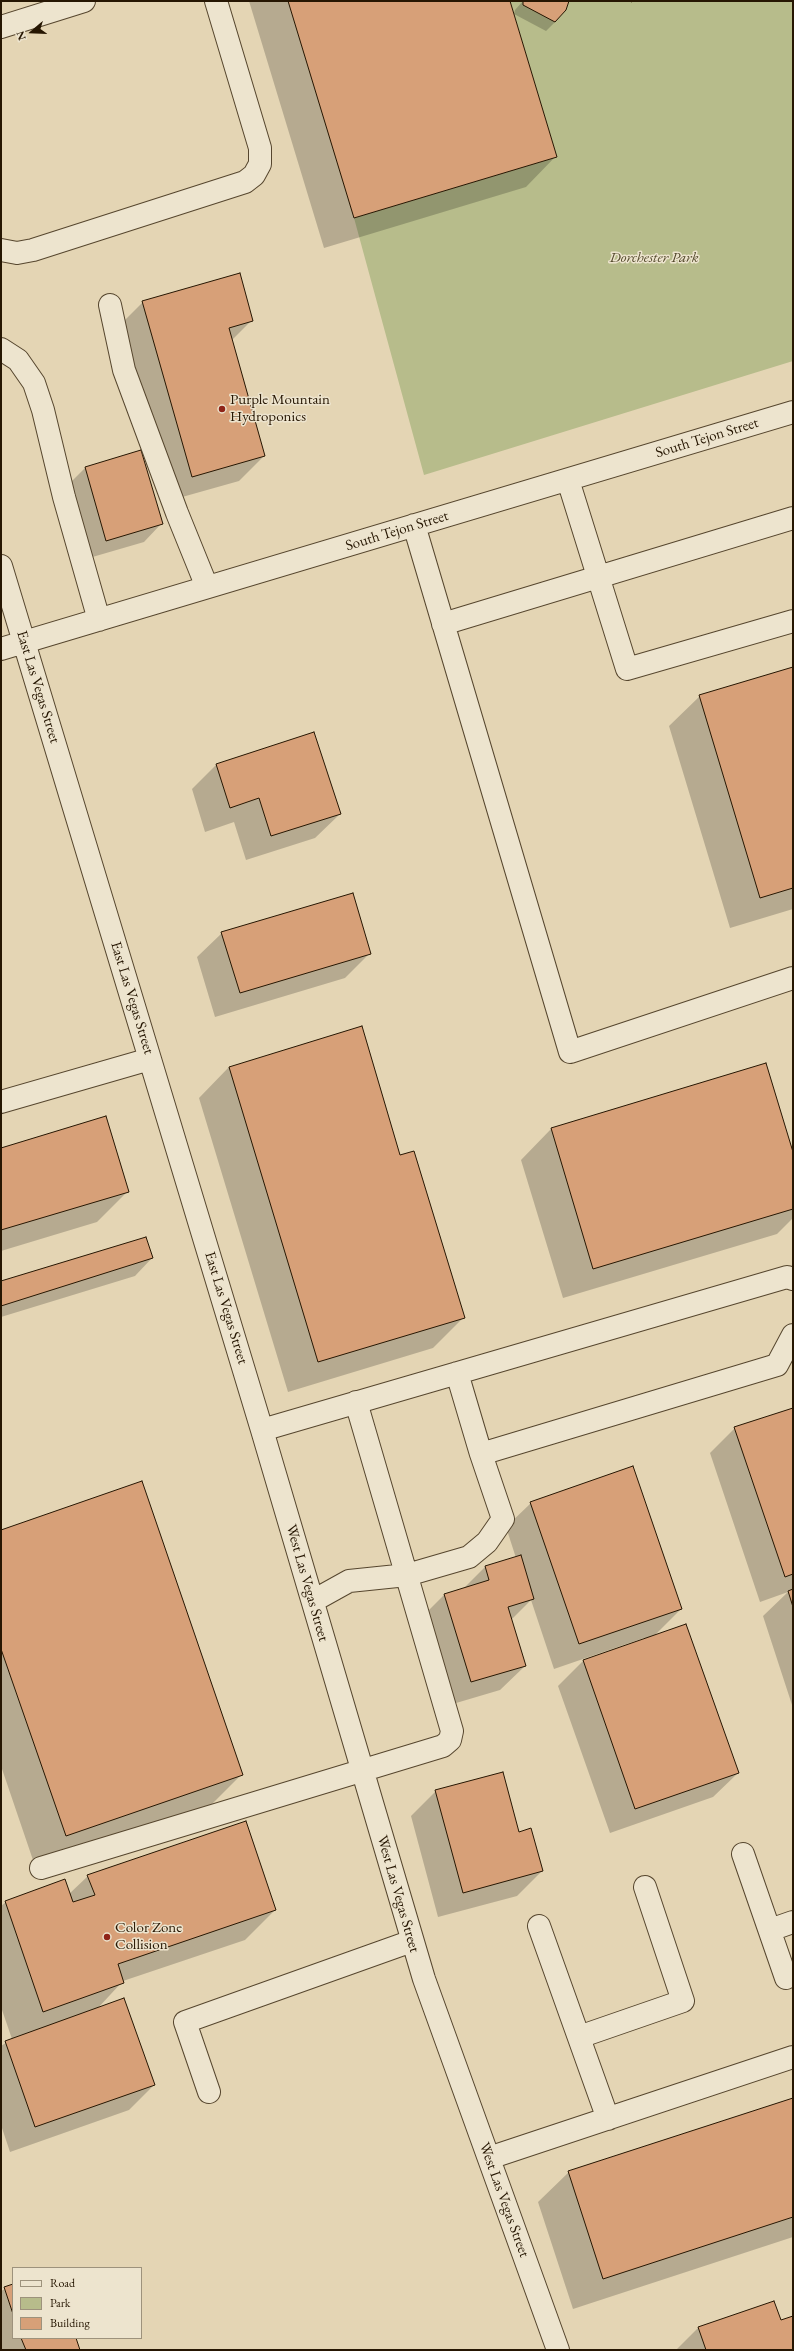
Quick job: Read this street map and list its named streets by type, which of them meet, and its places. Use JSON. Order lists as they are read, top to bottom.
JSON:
{
  "streets": {
    "street": ["South Tejon Street", "East Las Vegas Street", "West Las Vegas Street"]
  },
  "crossings": [
    ["South Tejon Street", "East Las Vegas Street"],
    ["East Las Vegas Street", "West Las Vegas Street"]
  ],
  "parks": ["Dorchester Park"],
  "places": ["Purple Mountain Hydroponics", "Color Zone Collision"],
  "legend": ["Road", "Park", "Building"],
  "north": "left"
}
